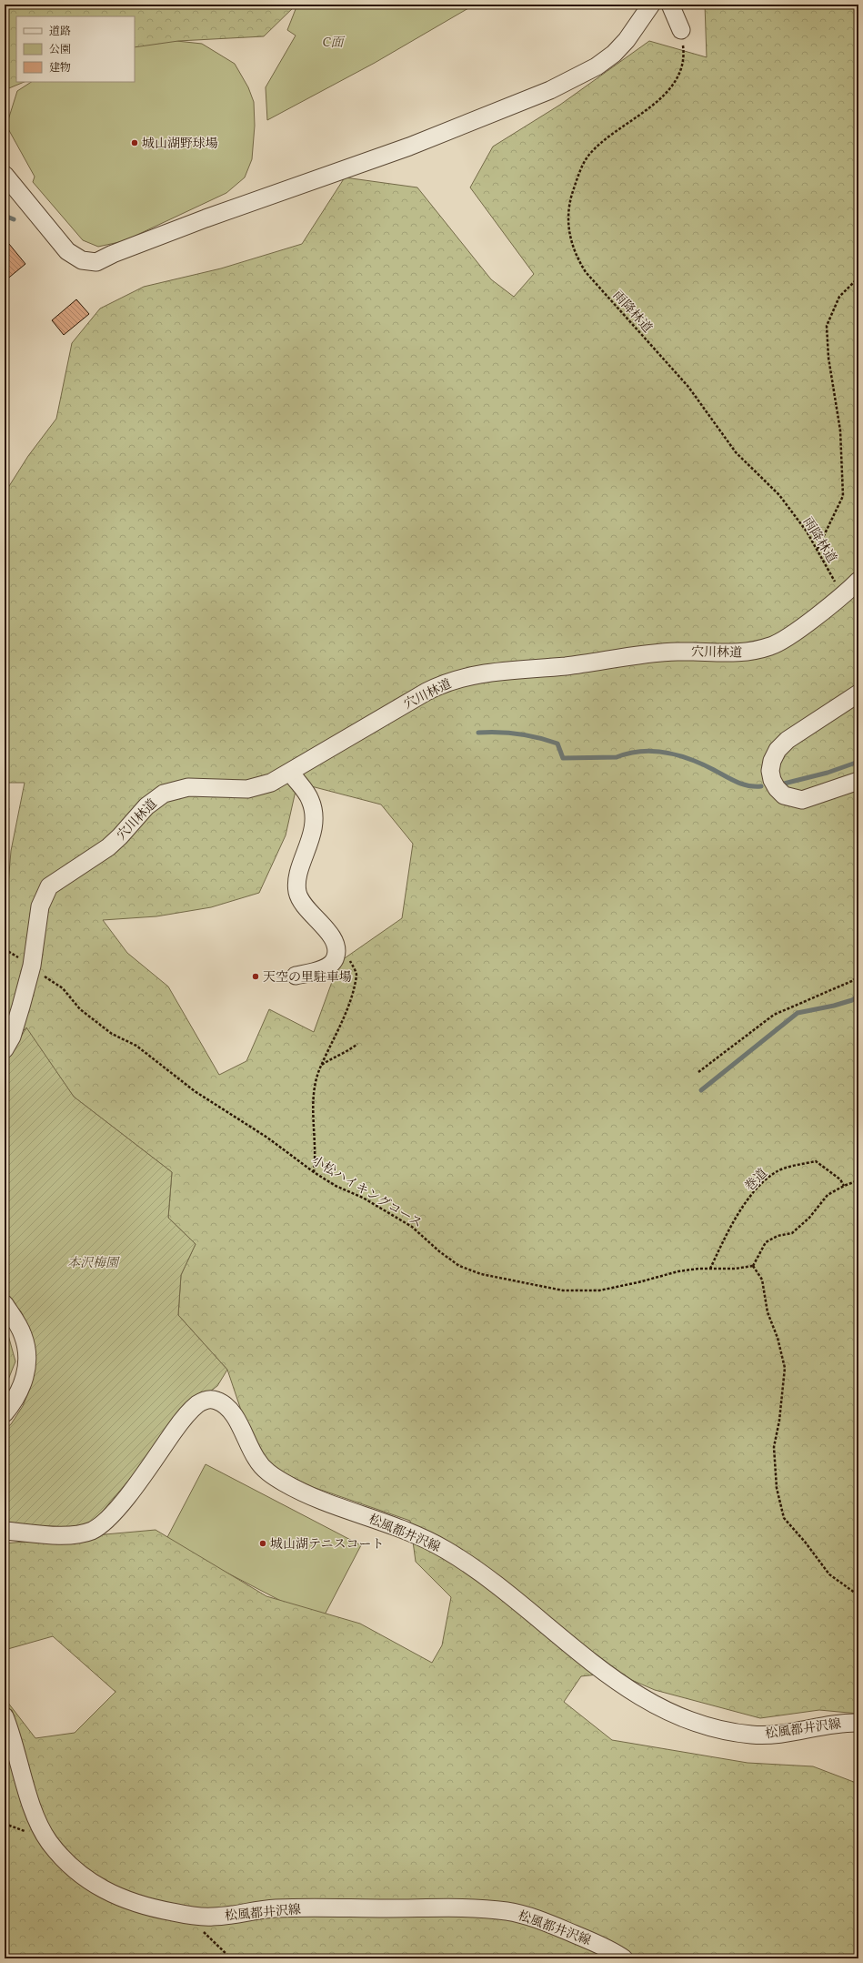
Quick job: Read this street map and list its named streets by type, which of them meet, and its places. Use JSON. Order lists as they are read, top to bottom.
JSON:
{
  "streets": {
    "street": ["穴川林道", "松風都井沢線"],
    "path": ["雨降林道", "巻道", "小松ハイキングコース"]
  },
  "crossings": [
    ["雨降林道", "穴川林道"],
    ["穴川林道", "小松ハイキングコース"],
    ["巻道", "小松ハイキングコース"]
  ],
  "parks": ["C面", "本沢梅園"],
  "places": ["城山湖野球場", "天空の里駐車場", "城山湖テニスコート"],
  "legend": ["道路", "公園", "建物"]
}
